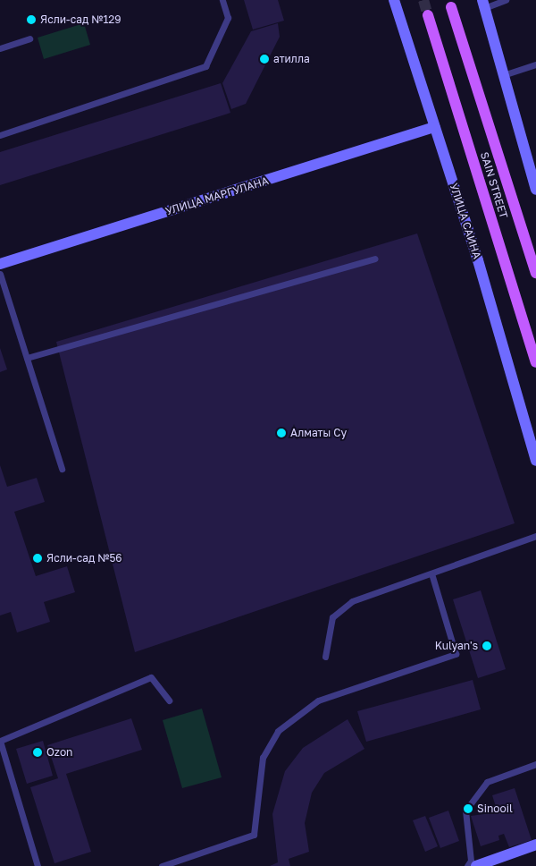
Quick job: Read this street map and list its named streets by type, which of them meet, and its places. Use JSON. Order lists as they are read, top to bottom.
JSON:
{
  "streets": {
    "main road": ["SAIN STREET", "УЛИЦА МАРГУЛАНА", "УЛИЦА САИНА"]
  },
  "crossings": [
    ["УЛИЦА МАРГУЛАНА", "УЛИЦА САИНА"]
  ],
  "places": [
    "Ясли-сад №129",
    "атилла",
    "Алматы Су",
    "Ясли-сад №56",
    "Kulyan's",
    "Ozon",
    "Sinooil"
  ]
}
